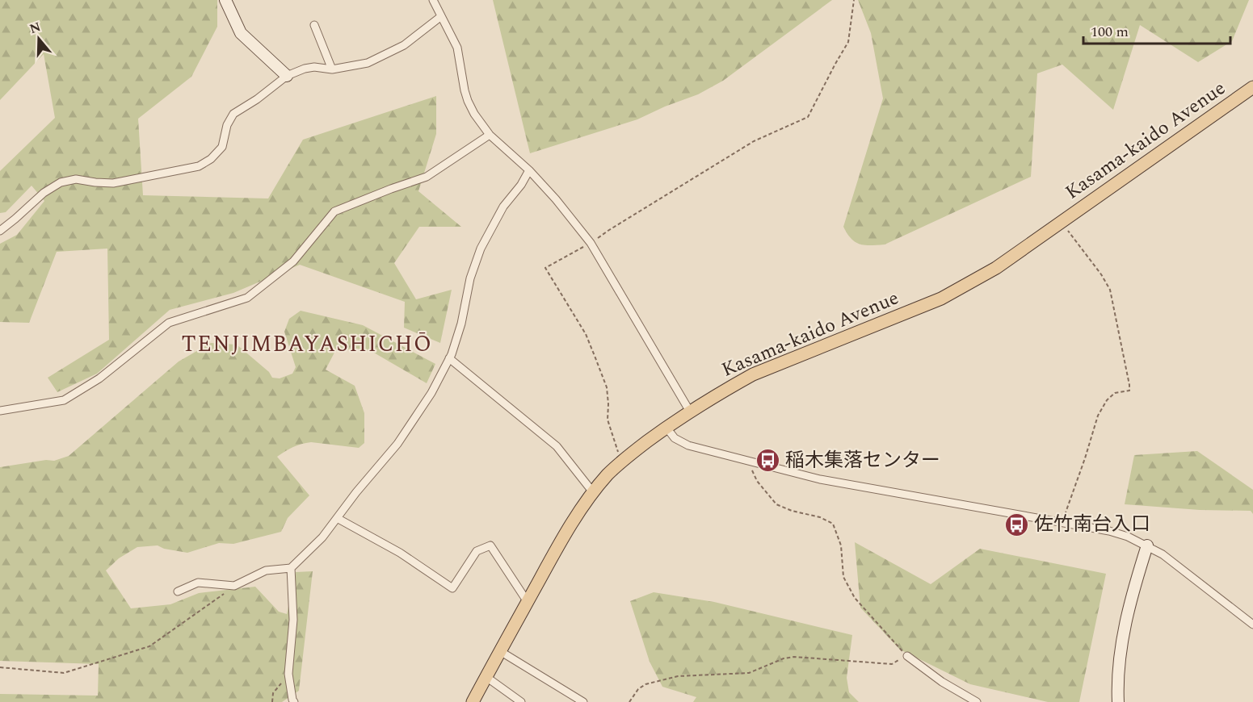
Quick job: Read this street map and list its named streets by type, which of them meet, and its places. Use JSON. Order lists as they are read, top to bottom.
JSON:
{
  "streets": {
    "main road": ["Kasama-kaido Avenue"]
  },
  "districts": ["TENJIMBAYASHICHŌ"],
  "places": {
    "bus stop": ["稲木集落センター", "佐竹南台入口"]
  },
  "scale_bar": "100 m",
  "north": "top"
}
